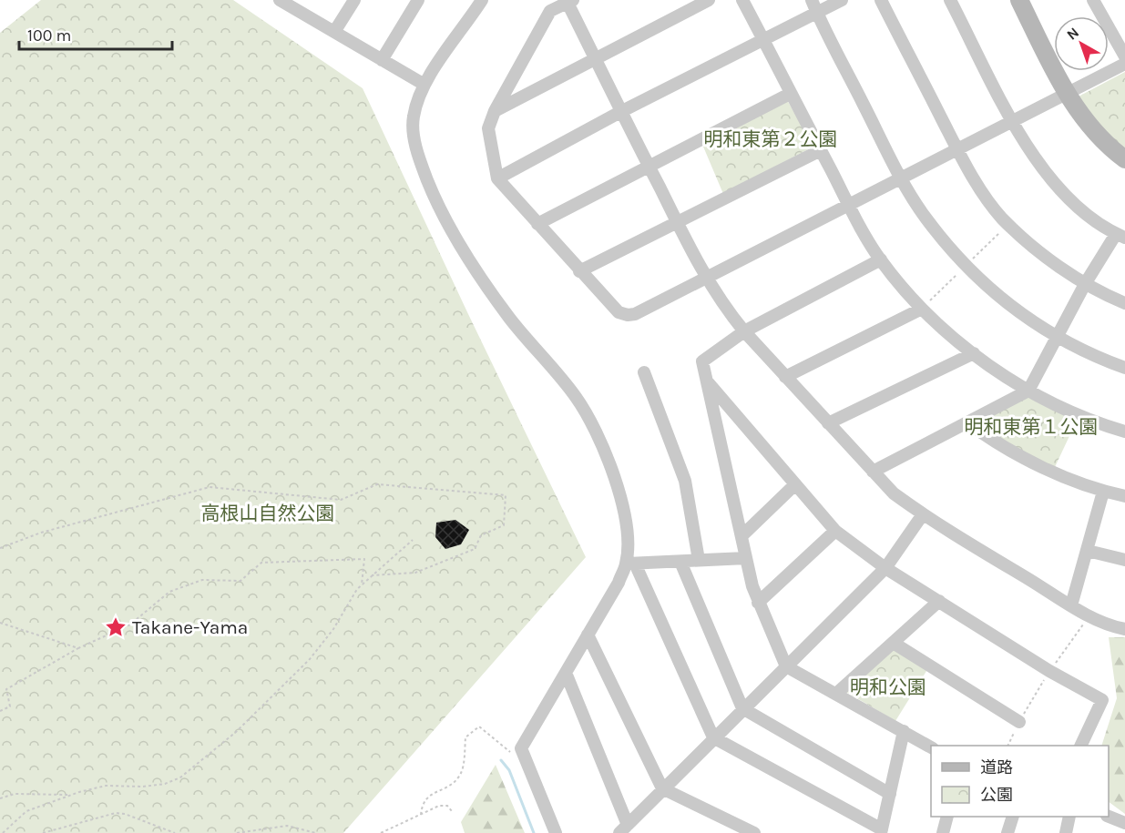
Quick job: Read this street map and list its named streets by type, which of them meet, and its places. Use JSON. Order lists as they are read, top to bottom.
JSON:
{
  "parks": [
    "明和東第２公園",
    "明和東第１公園",
    "高根山自然公園",
    "明和公園"
  ],
  "places": {
    "place": ["Takane-Yama"]
  },
  "legend": ["道路", "公園"],
  "scale_bar": "100 m",
  "north": "top left"
}
